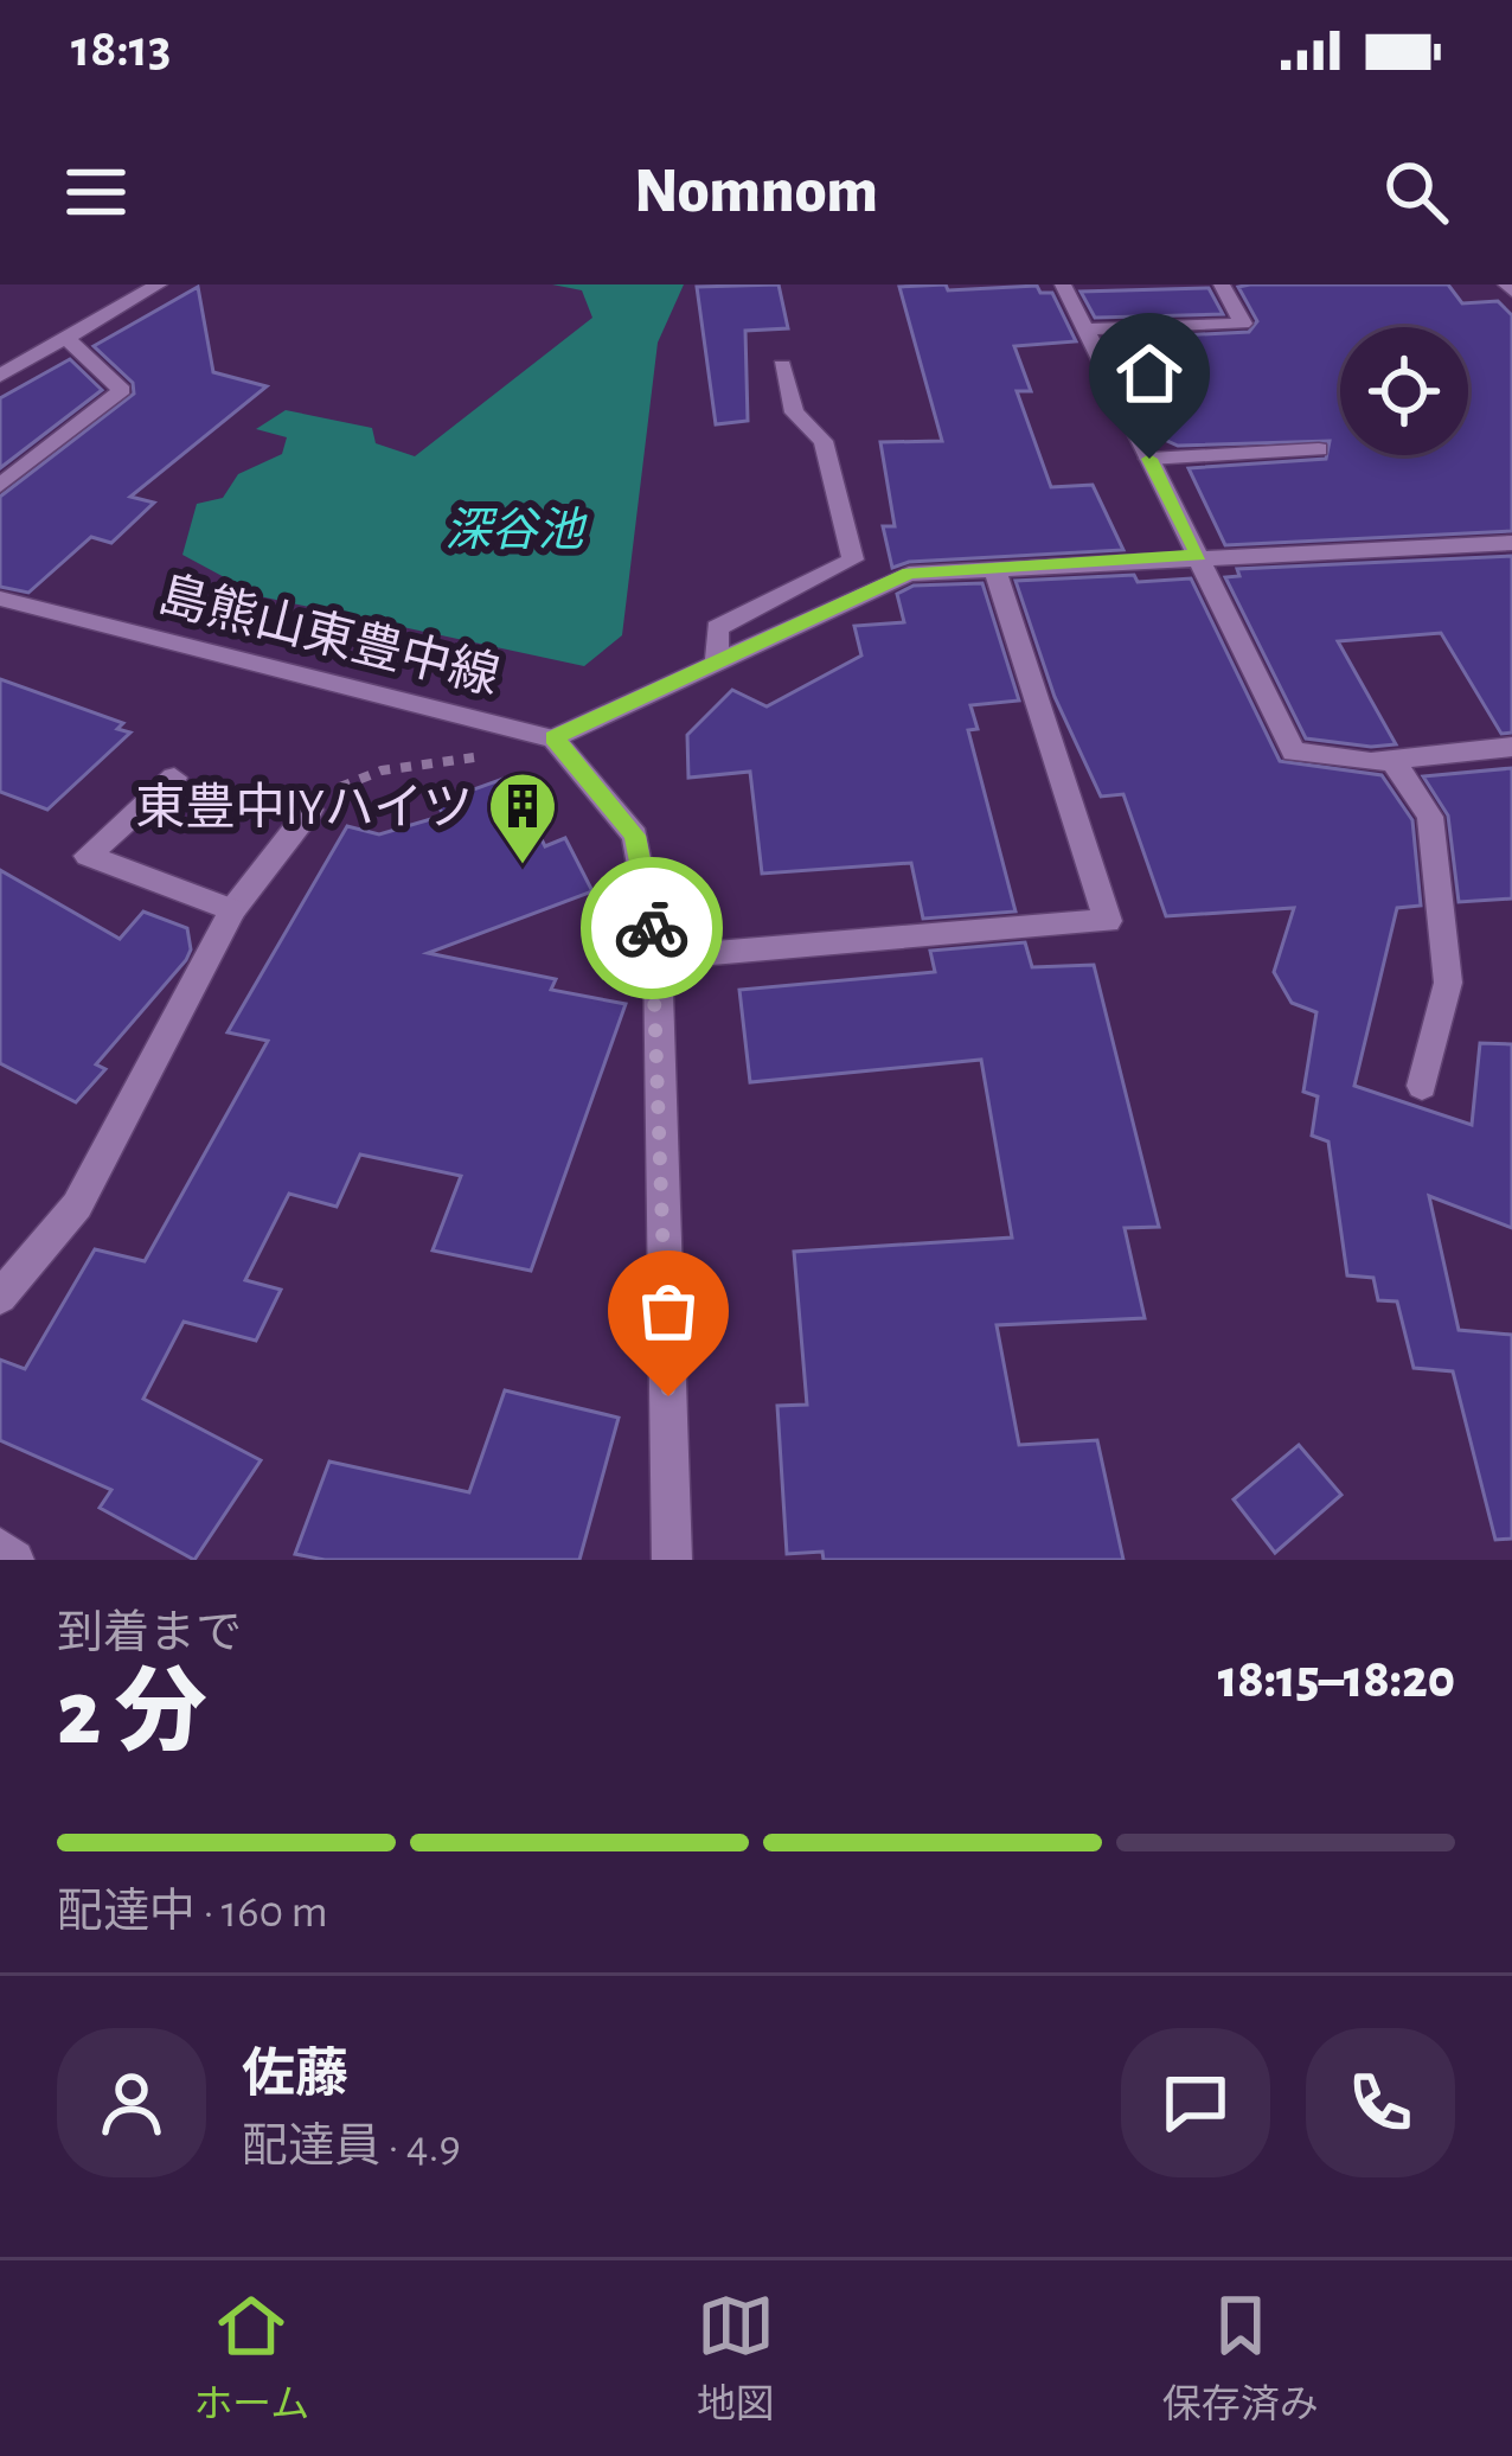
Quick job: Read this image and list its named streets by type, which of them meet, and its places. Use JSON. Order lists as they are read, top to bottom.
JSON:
{
  "streets": {
    "street": ["島熊山東豊中線"]
  },
  "water": ["深谷池"],
  "places": {
    "building": ["東豊中IYハイツ"]
  },
  "page": {
    "status": "18:13",
    "header": "Nomnom",
    "heading": ["2 分", "到着まで", "18:15–18:20"],
    "panel": ["佐藤", "配達員 · 4.9"],
    "bar": "配達中 · 160 m",
    "tabs": ["ホーム", "地図", "保存済み"]
  }
}
